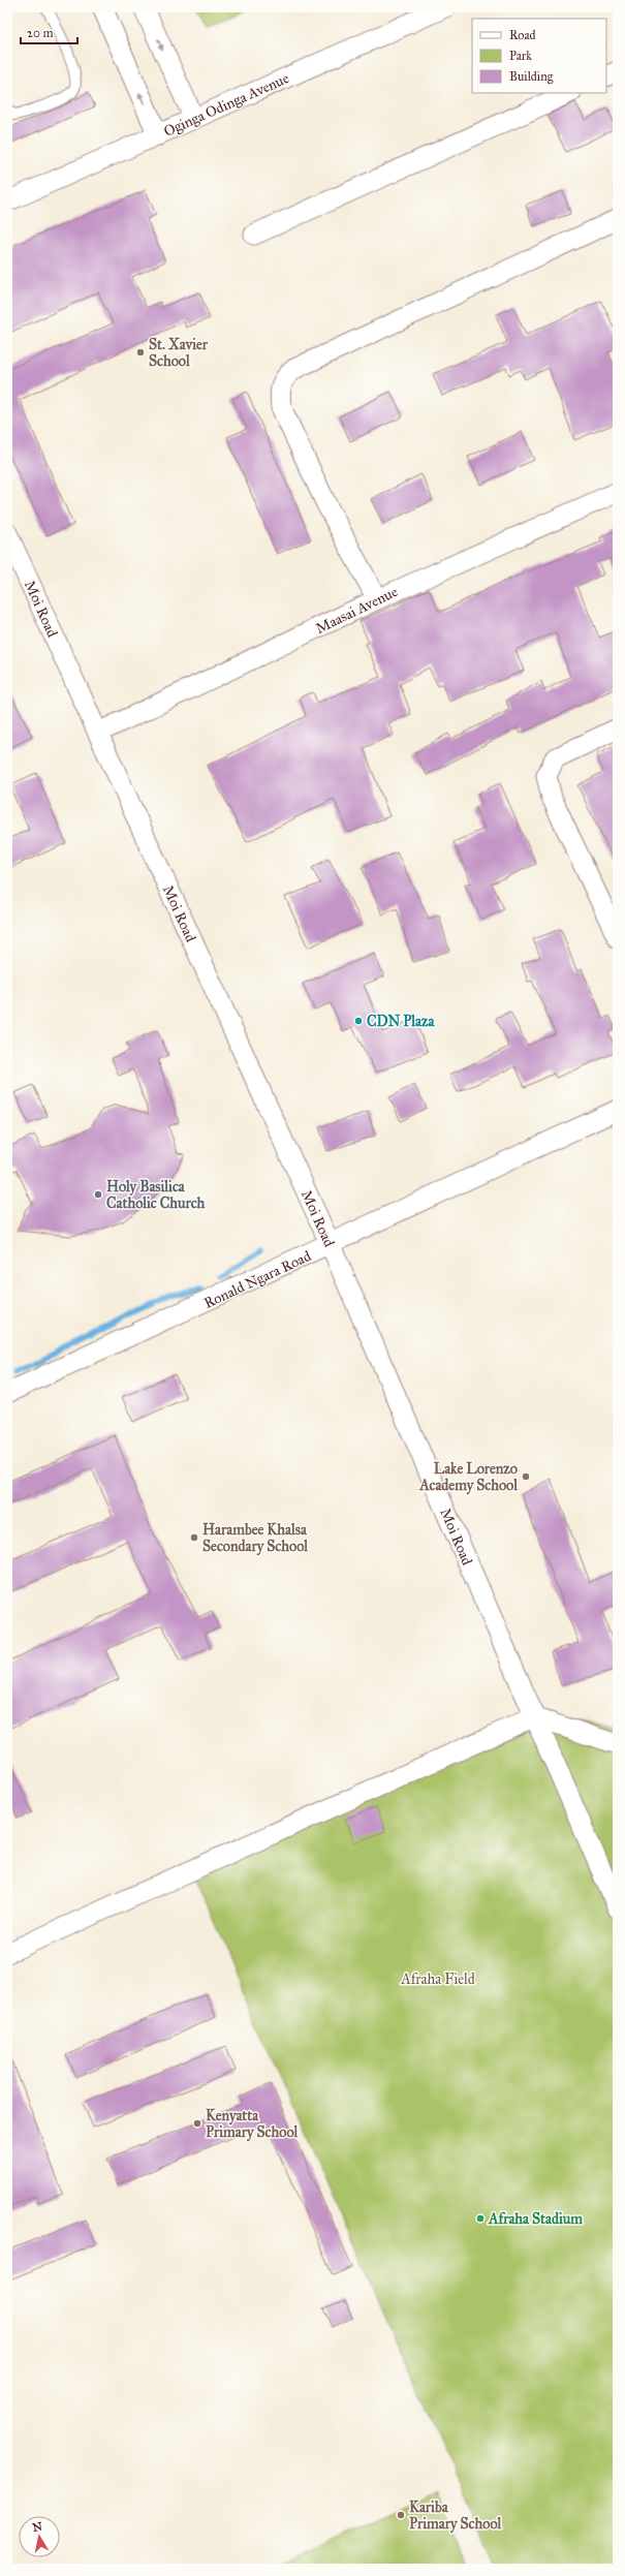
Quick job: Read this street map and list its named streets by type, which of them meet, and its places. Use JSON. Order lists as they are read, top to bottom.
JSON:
{
  "streets": {
    "street": [
      "Oginga Odinga Avenue",
      "Moi Road",
      "Maasai Avenue",
      "Ronald Ngara Road"
    ]
  },
  "crossings": [
    ["Moi Road", "Maasai Avenue"],
    ["Moi Road", "Ronald Ngara Road"]
  ],
  "parks": ["Afraha Field"],
  "places": [
    "St. Xavier School",
    "CDN Plaza",
    "Holy Basilica Catholic Church",
    "Lake Lorenzo Academy School",
    "Harambee Khalsa Secondary School",
    "Kenyatta Primary School",
    "Afraha Stadium",
    "Kariba Primary School"
  ],
  "legend": ["Road", "Park", "Building"],
  "scale_bar": "20 m",
  "north": "top"
}
